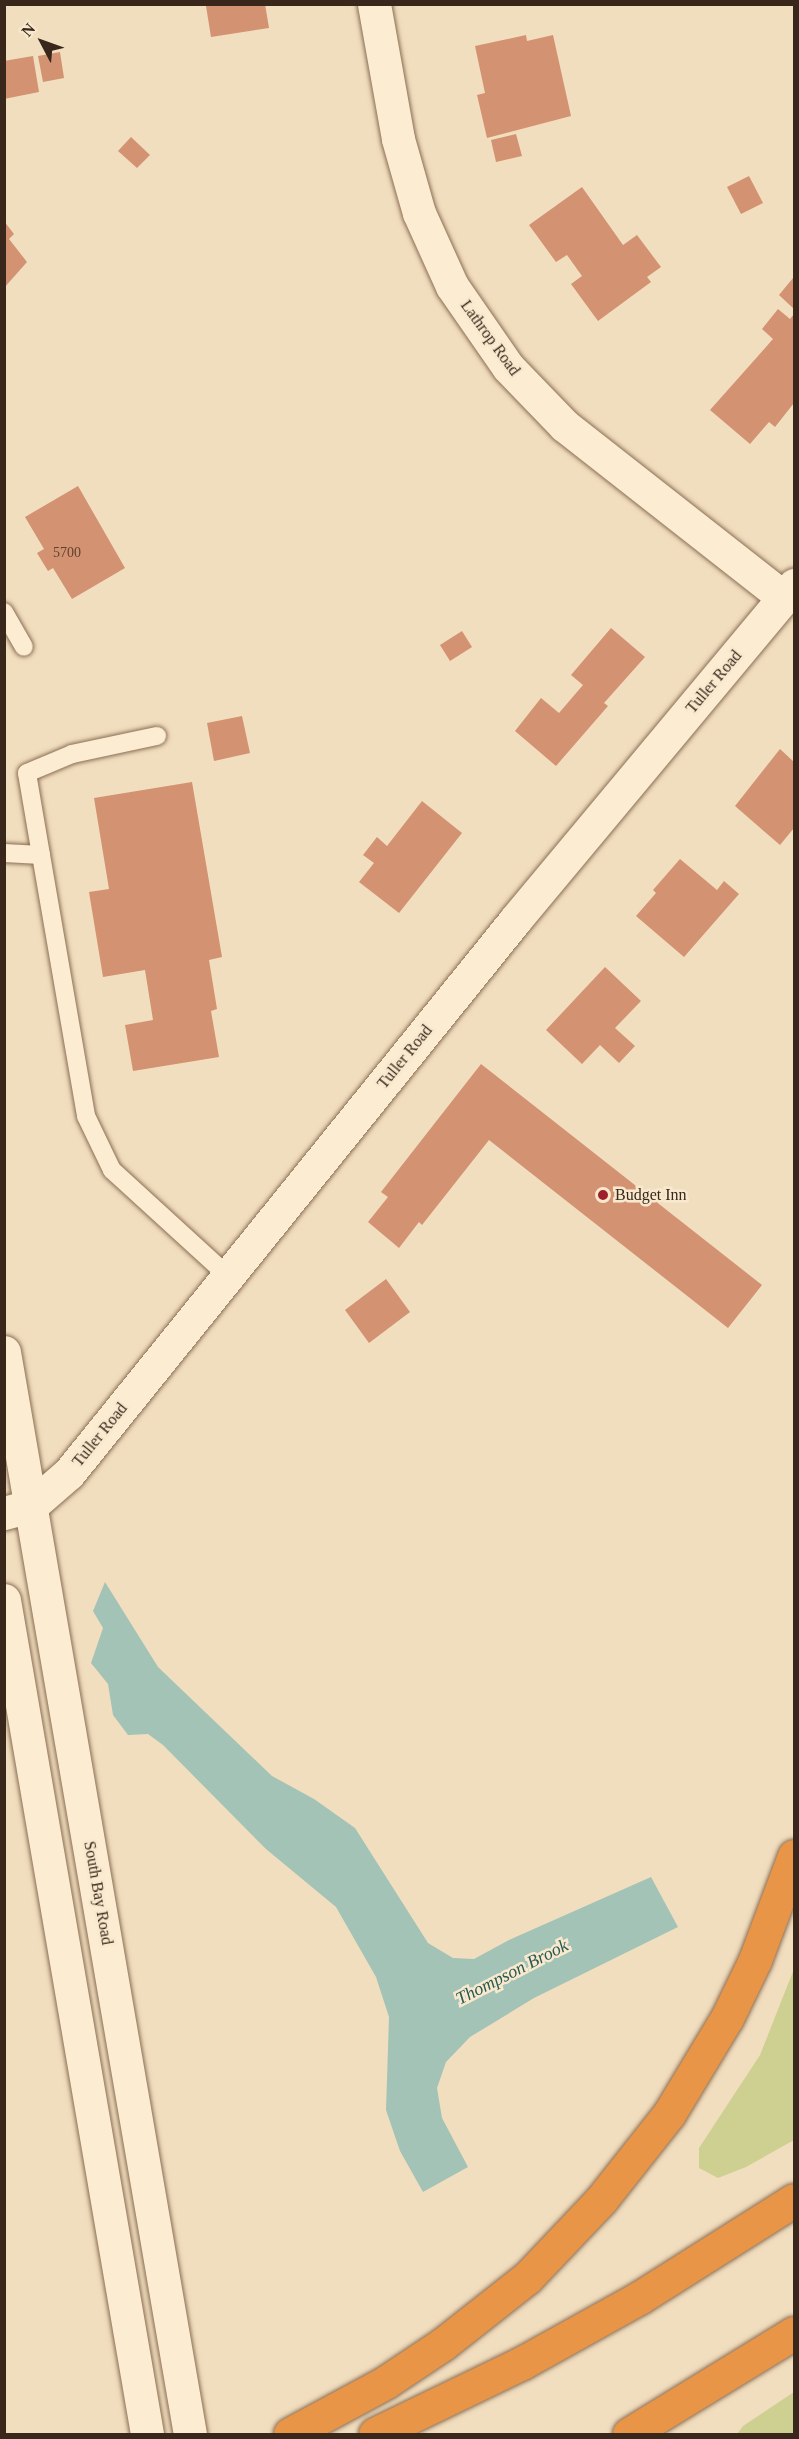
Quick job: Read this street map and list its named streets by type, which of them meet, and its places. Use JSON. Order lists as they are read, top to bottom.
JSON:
{
  "streets": {
    "street": ["Lathrop Road", "Tuller Road", "South Bay Road"]
  },
  "crossings": [
    ["Lathrop Road", "Tuller Road"],
    ["Tuller Road", "South Bay Road"]
  ],
  "water": ["Thompson Brook"],
  "places": ["Budget Inn"],
  "house_numbers": ["5700"],
  "north": "top left"
}
